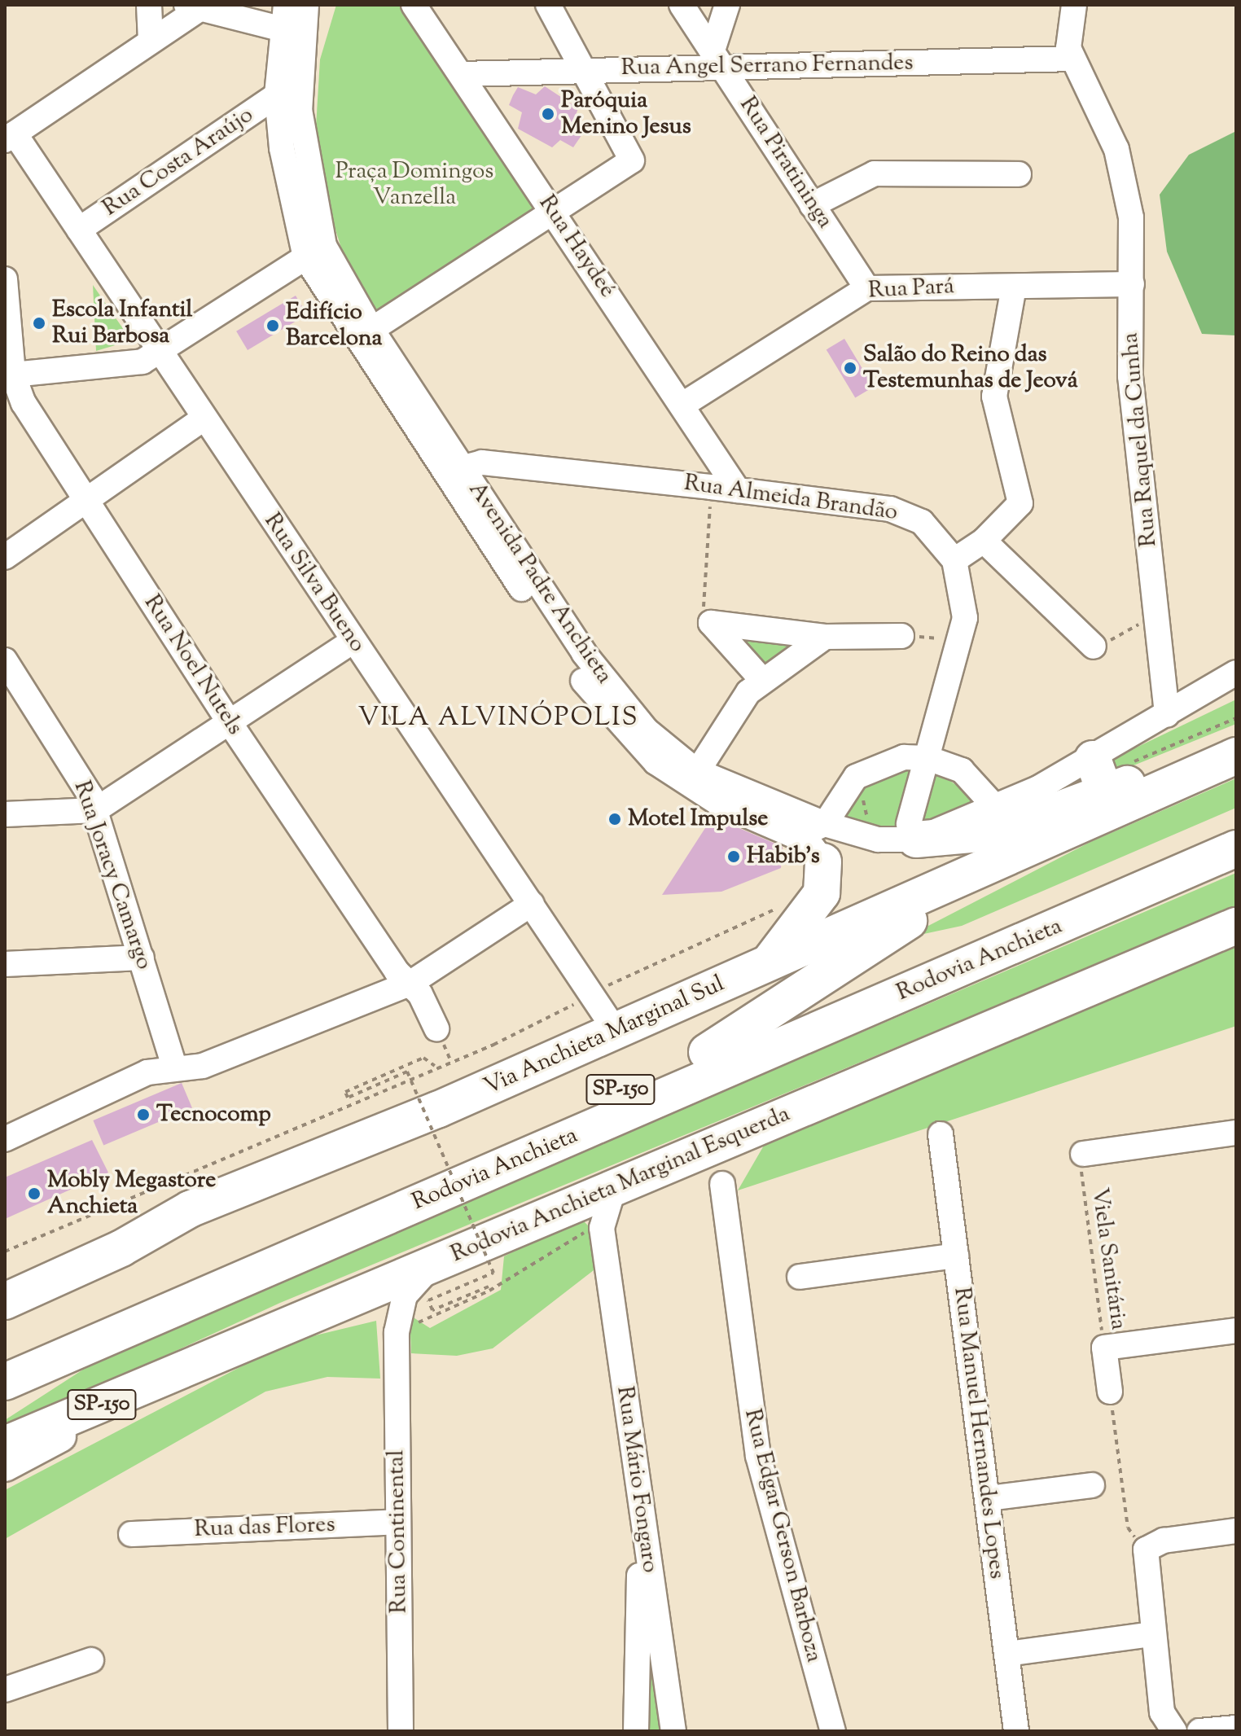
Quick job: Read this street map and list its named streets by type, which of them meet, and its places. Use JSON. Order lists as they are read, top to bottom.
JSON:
{
  "streets": {
    "highway": [
      "Rodovia Anchieta",
      "Via Anchieta Marginal Sul",
      "SP-150",
      "Rodovia Anchieta Marginal Esquerda"
    ],
    "street": [
      "Rua Angel Serrano Fernandes",
      "Rua Costa Araújo",
      "Rua Piratininga",
      "Rua Haydeé",
      "Rua Pará",
      "Rua Raquel da Cunha",
      "Rua Almeida Brandão",
      "Rua Silva Bueno",
      "Avenida Padre Anchieta",
      "Rua Noel Nutels",
      "Rua Joracy Camargo",
      "Rua Manuel Hernandes Lopes",
      "Rua Mário Fongaro",
      "Rua das Flores",
      "Rua Continental",
      "Rua Edgar Gerson Barboza"
    ],
    "path": ["Viela Sanitária"]
  },
  "crossings": [
    ["Rua Angel Serrano Fernandes", "Rua Piratininga"],
    ["Rua Angel Serrano Fernandes", "Rua Haydeé"],
    ["Rua Angel Serrano Fernandes", "Rua Raquel da Cunha"],
    ["Rua Costa Araújo", "Rua Silva Bueno"],
    ["Rua Costa Araújo", "Avenida Padre Anchieta"],
    ["Rua Piratininga", "Rua Pará"],
    ["Rua Haydeé", "Rua Pará"],
    ["Rua Haydeé", "Rua Almeida Brandão"],
    ["Rua Pará", "Rua Raquel da Cunha"],
    ["Rua Almeida Brandão", "Avenida Padre Anchieta"],
    ["Rua Silva Bueno", "Via Anchieta Marginal Sul"],
    ["Via Anchieta Marginal Sul", "SP-150"],
    ["Rodovia Anchieta Marginal Esquerda", "Rua Continental"],
    ["Rua das Flores", "Rua Continental"]
  ],
  "districts": ["VILA ALVINÓPOLIS"],
  "parks": ["Praça Domingos Vanzella"],
  "places": [
    "Paróquia Menino Jesus",
    "Escola Infantil Rui Barbosa",
    "Edifício Barcelona",
    "Salão do Reino das Testemunhas de Jeová",
    "Motel Impulse",
    "Habib's",
    "Tecnocomp",
    "Mobly Megastore Anchieta"
  ]
}
